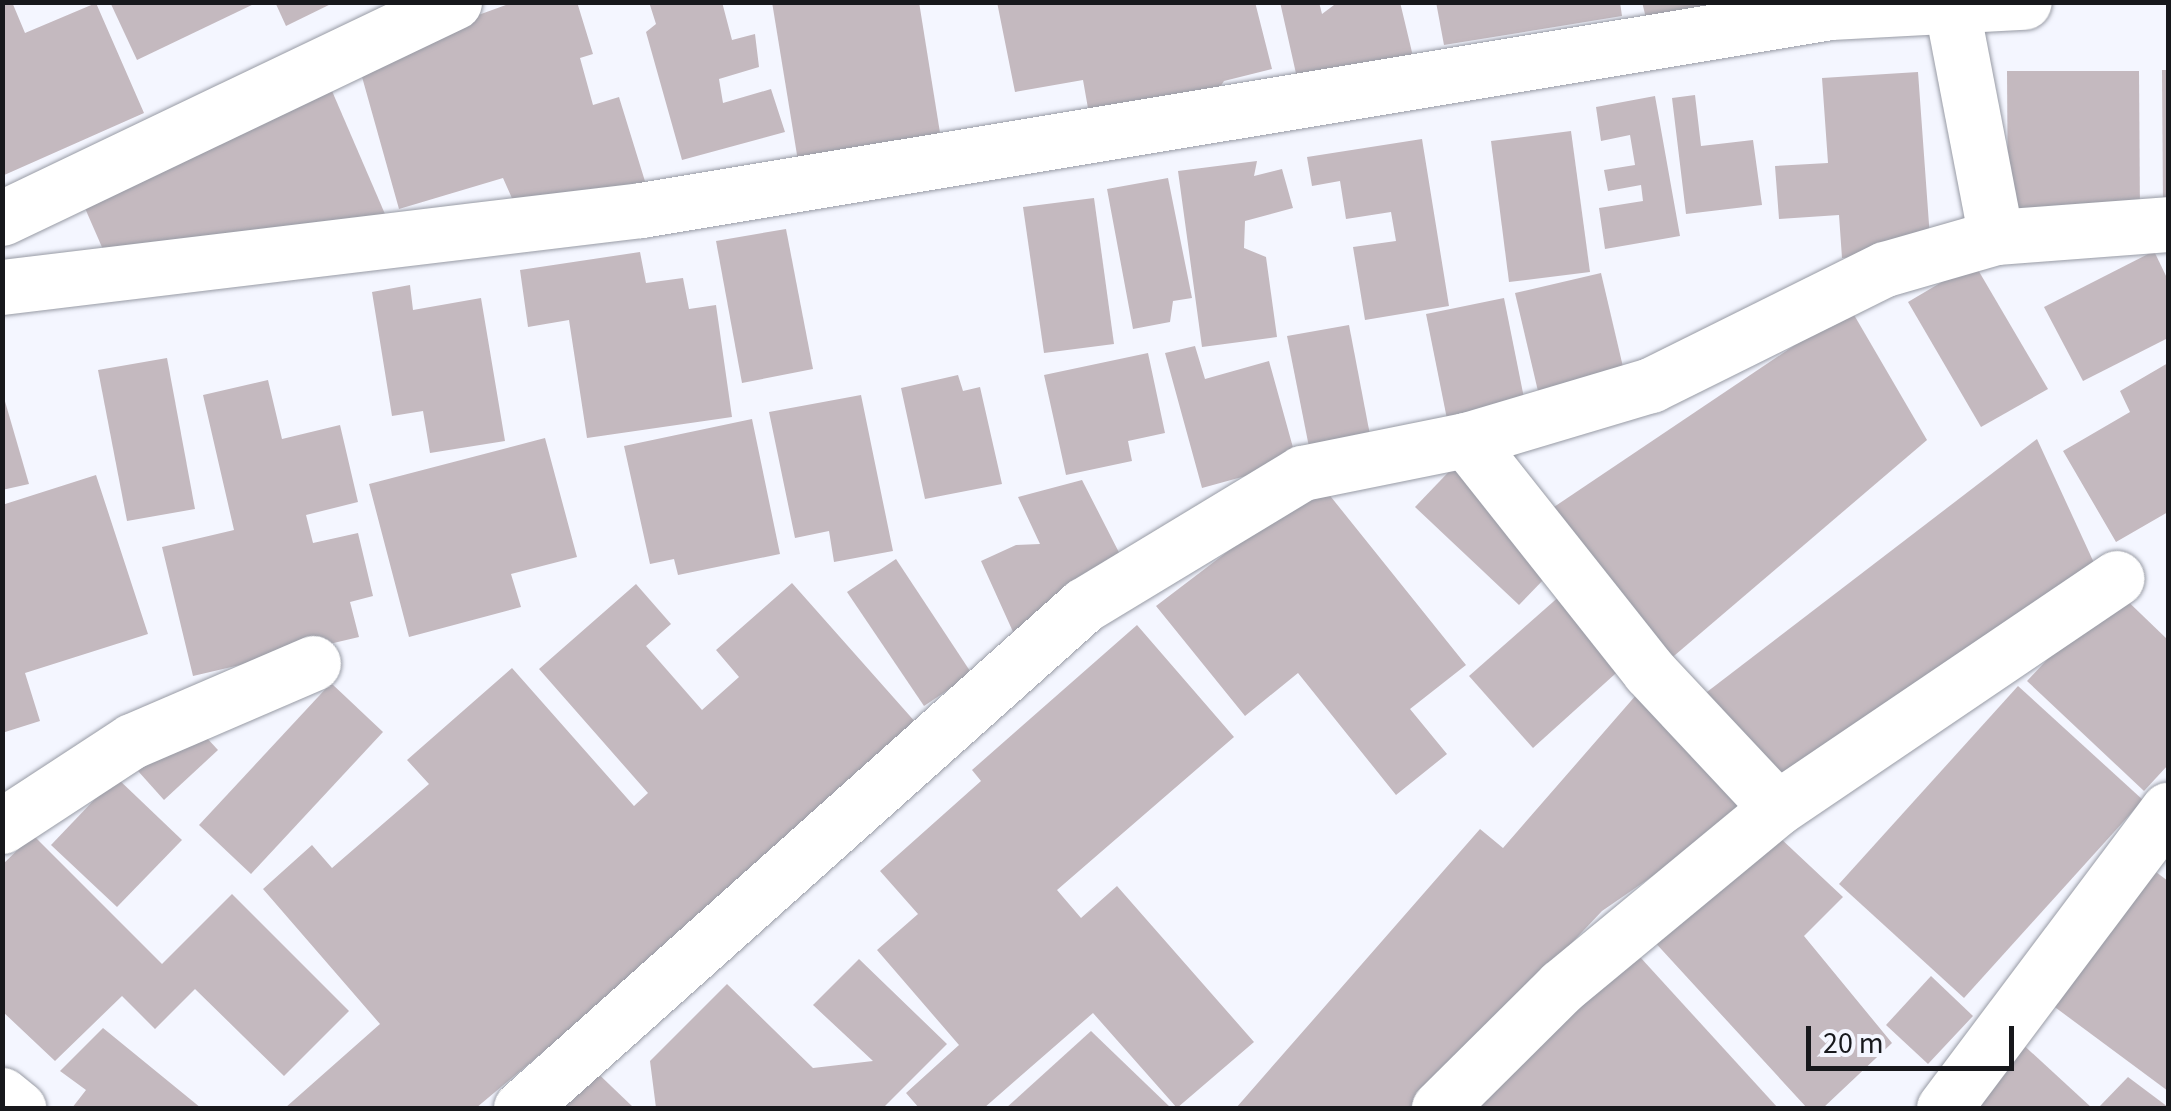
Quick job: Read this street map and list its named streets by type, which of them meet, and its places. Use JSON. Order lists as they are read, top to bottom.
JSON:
{
  "scale_bar": "20 m"
}
